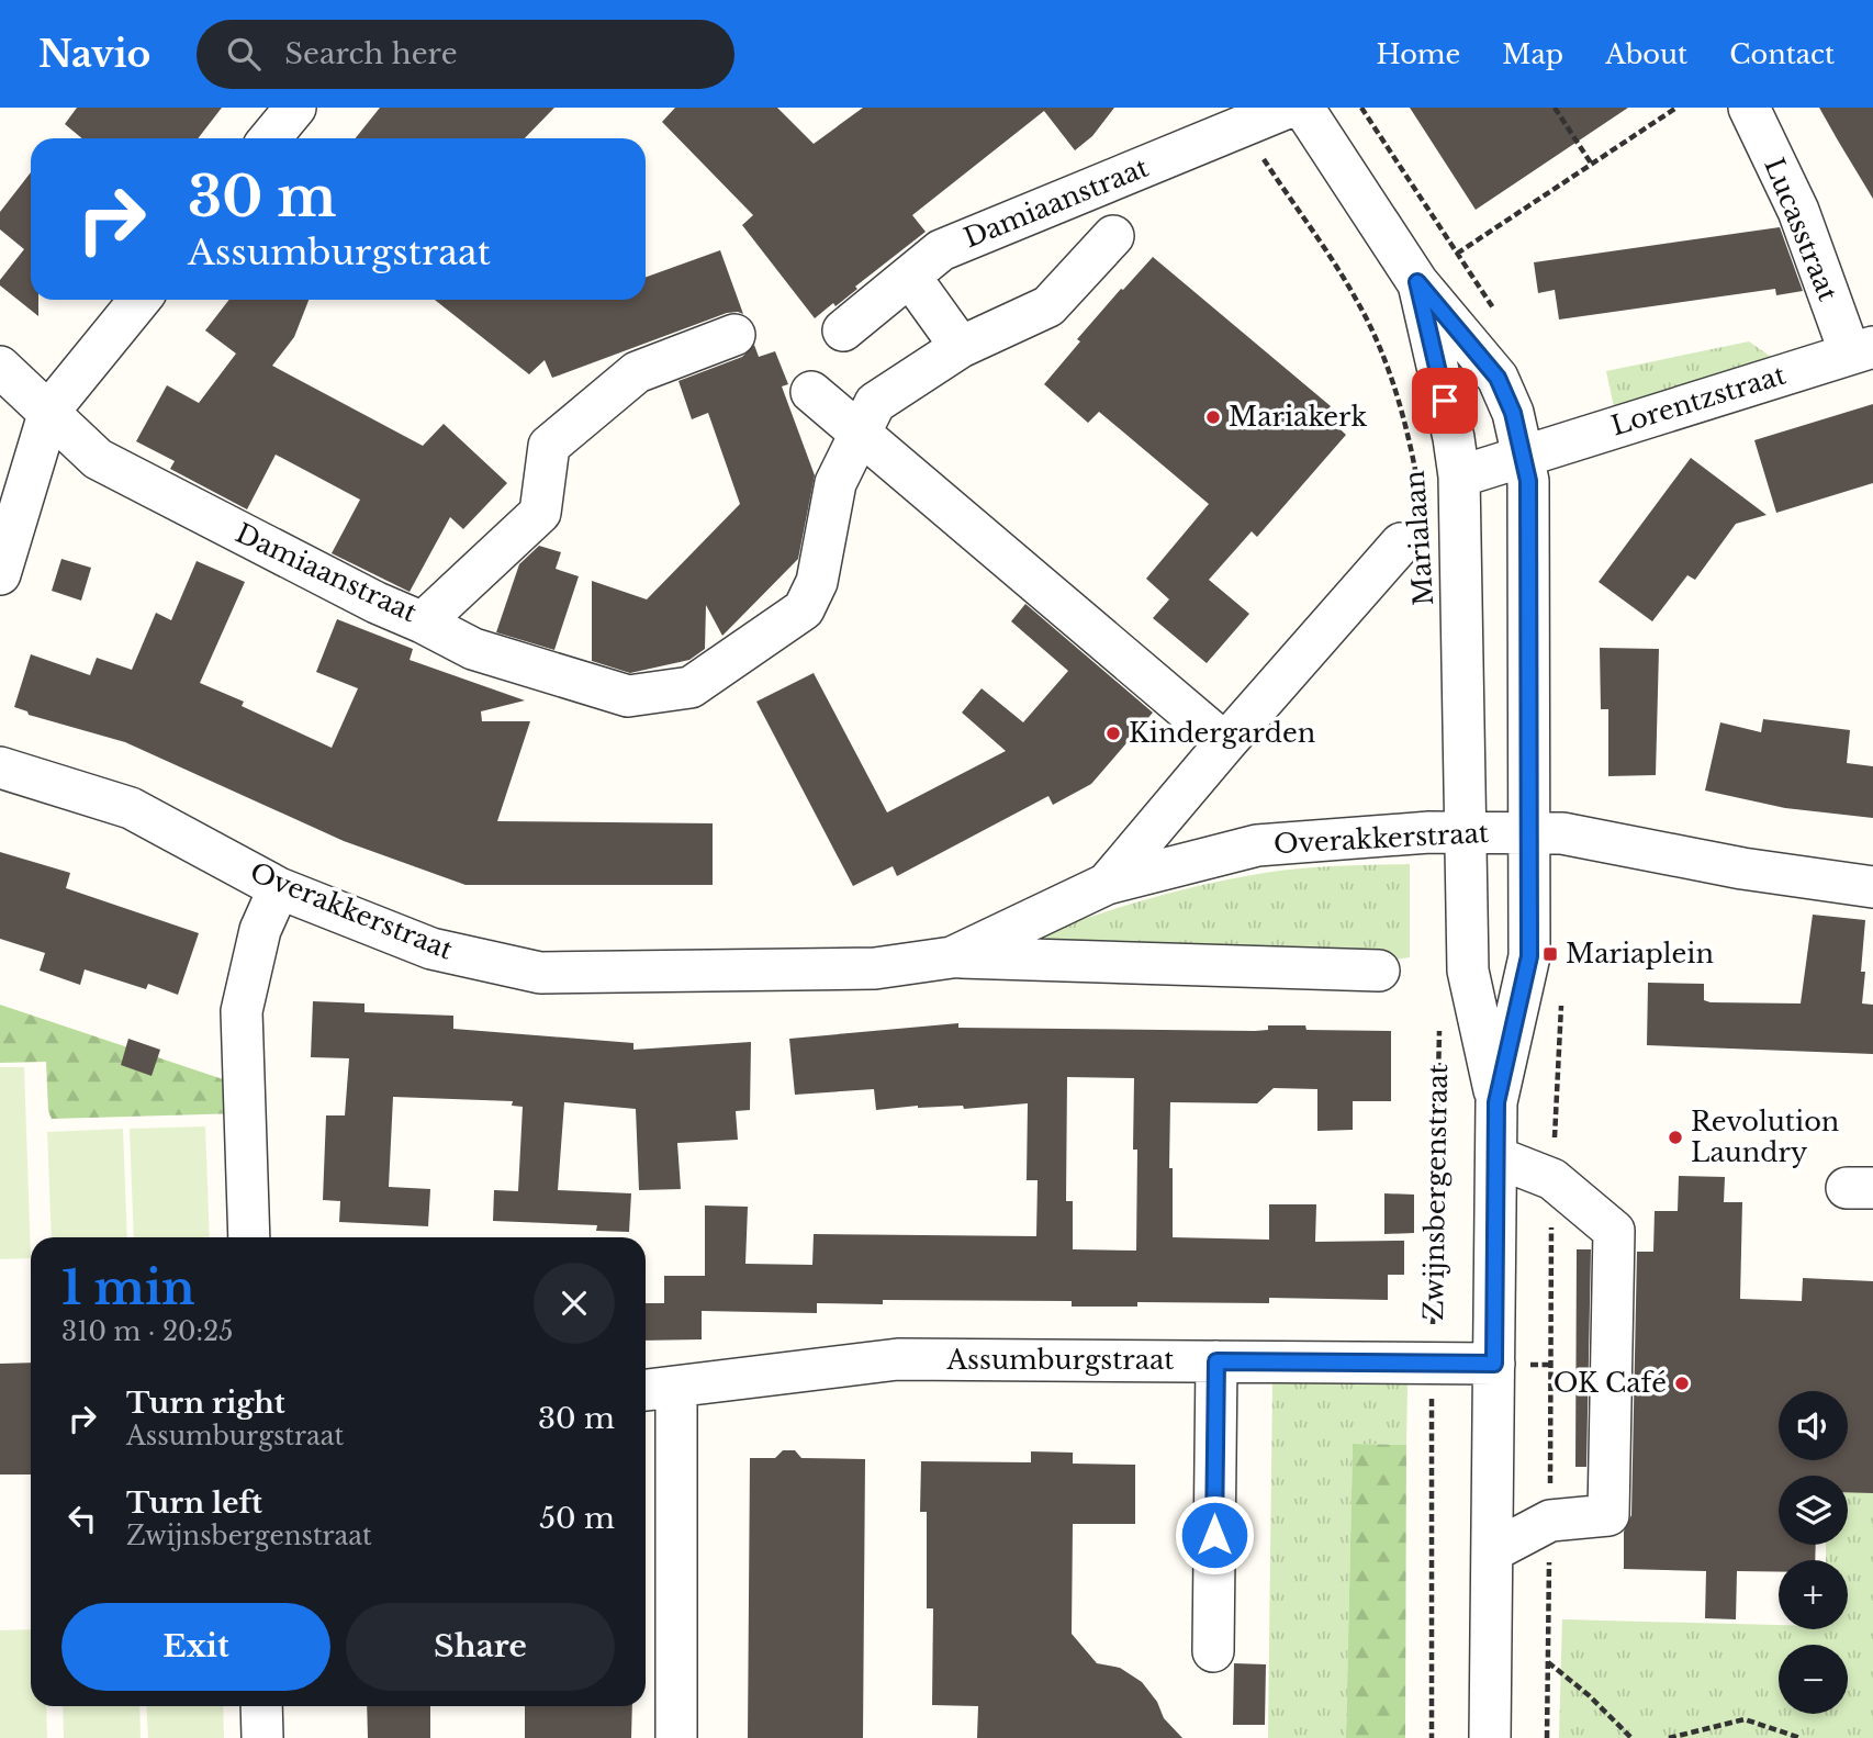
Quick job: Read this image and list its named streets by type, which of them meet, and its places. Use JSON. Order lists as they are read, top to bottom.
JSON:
{
  "streets": {
    "street": [
      "Damiaanstraat",
      "Lucasstraat",
      "Lorentzstraat",
      "Marialaan",
      "Overakkerstraat",
      "Zwijnsbergenstraat",
      "Assumburgstraat"
    ]
  },
  "crossings": [
    ["Damiaanstraat", "Marialaan"],
    ["Lucasstraat", "Lorentzstraat"],
    ["Lorentzstraat", "Marialaan"],
    ["Marialaan", "Overakkerstraat"],
    ["Marialaan", "Zwijnsbergenstraat"],
    ["Overakkerstraat", "Zwijnsbergenstraat"],
    ["Zwijnsbergenstraat", "Assumburgstraat"]
  ],
  "places": {
    "other": [
      "Mariakerk",
      "Kindergarden",
      "Revolution Laundry",
      "OK Café"
    ],
    "transit": ["Mariaplein"]
  },
  "page": {
    "header": "Navio",
    "search": "Search here",
    "nav": [
      "Home",
      "Map",
      "About",
      "Contact"
    ],
    "turn": ["30 m", "Assumburgstraat"],
    "heading": ["1 min", "310 m · 20:25"],
    "list": [
      {
        "name": "Turn right",
        "note": "Assumburgstraat",
        "value": "30 m"
      },
      {
        "name": "Turn left",
        "note": "Zwijnsbergenstraat",
        "value": "50 m"
      }
    ],
    "map_buttons": ["+", "−"],
    "buttons": ["Exit", "Share"]
  }
}
